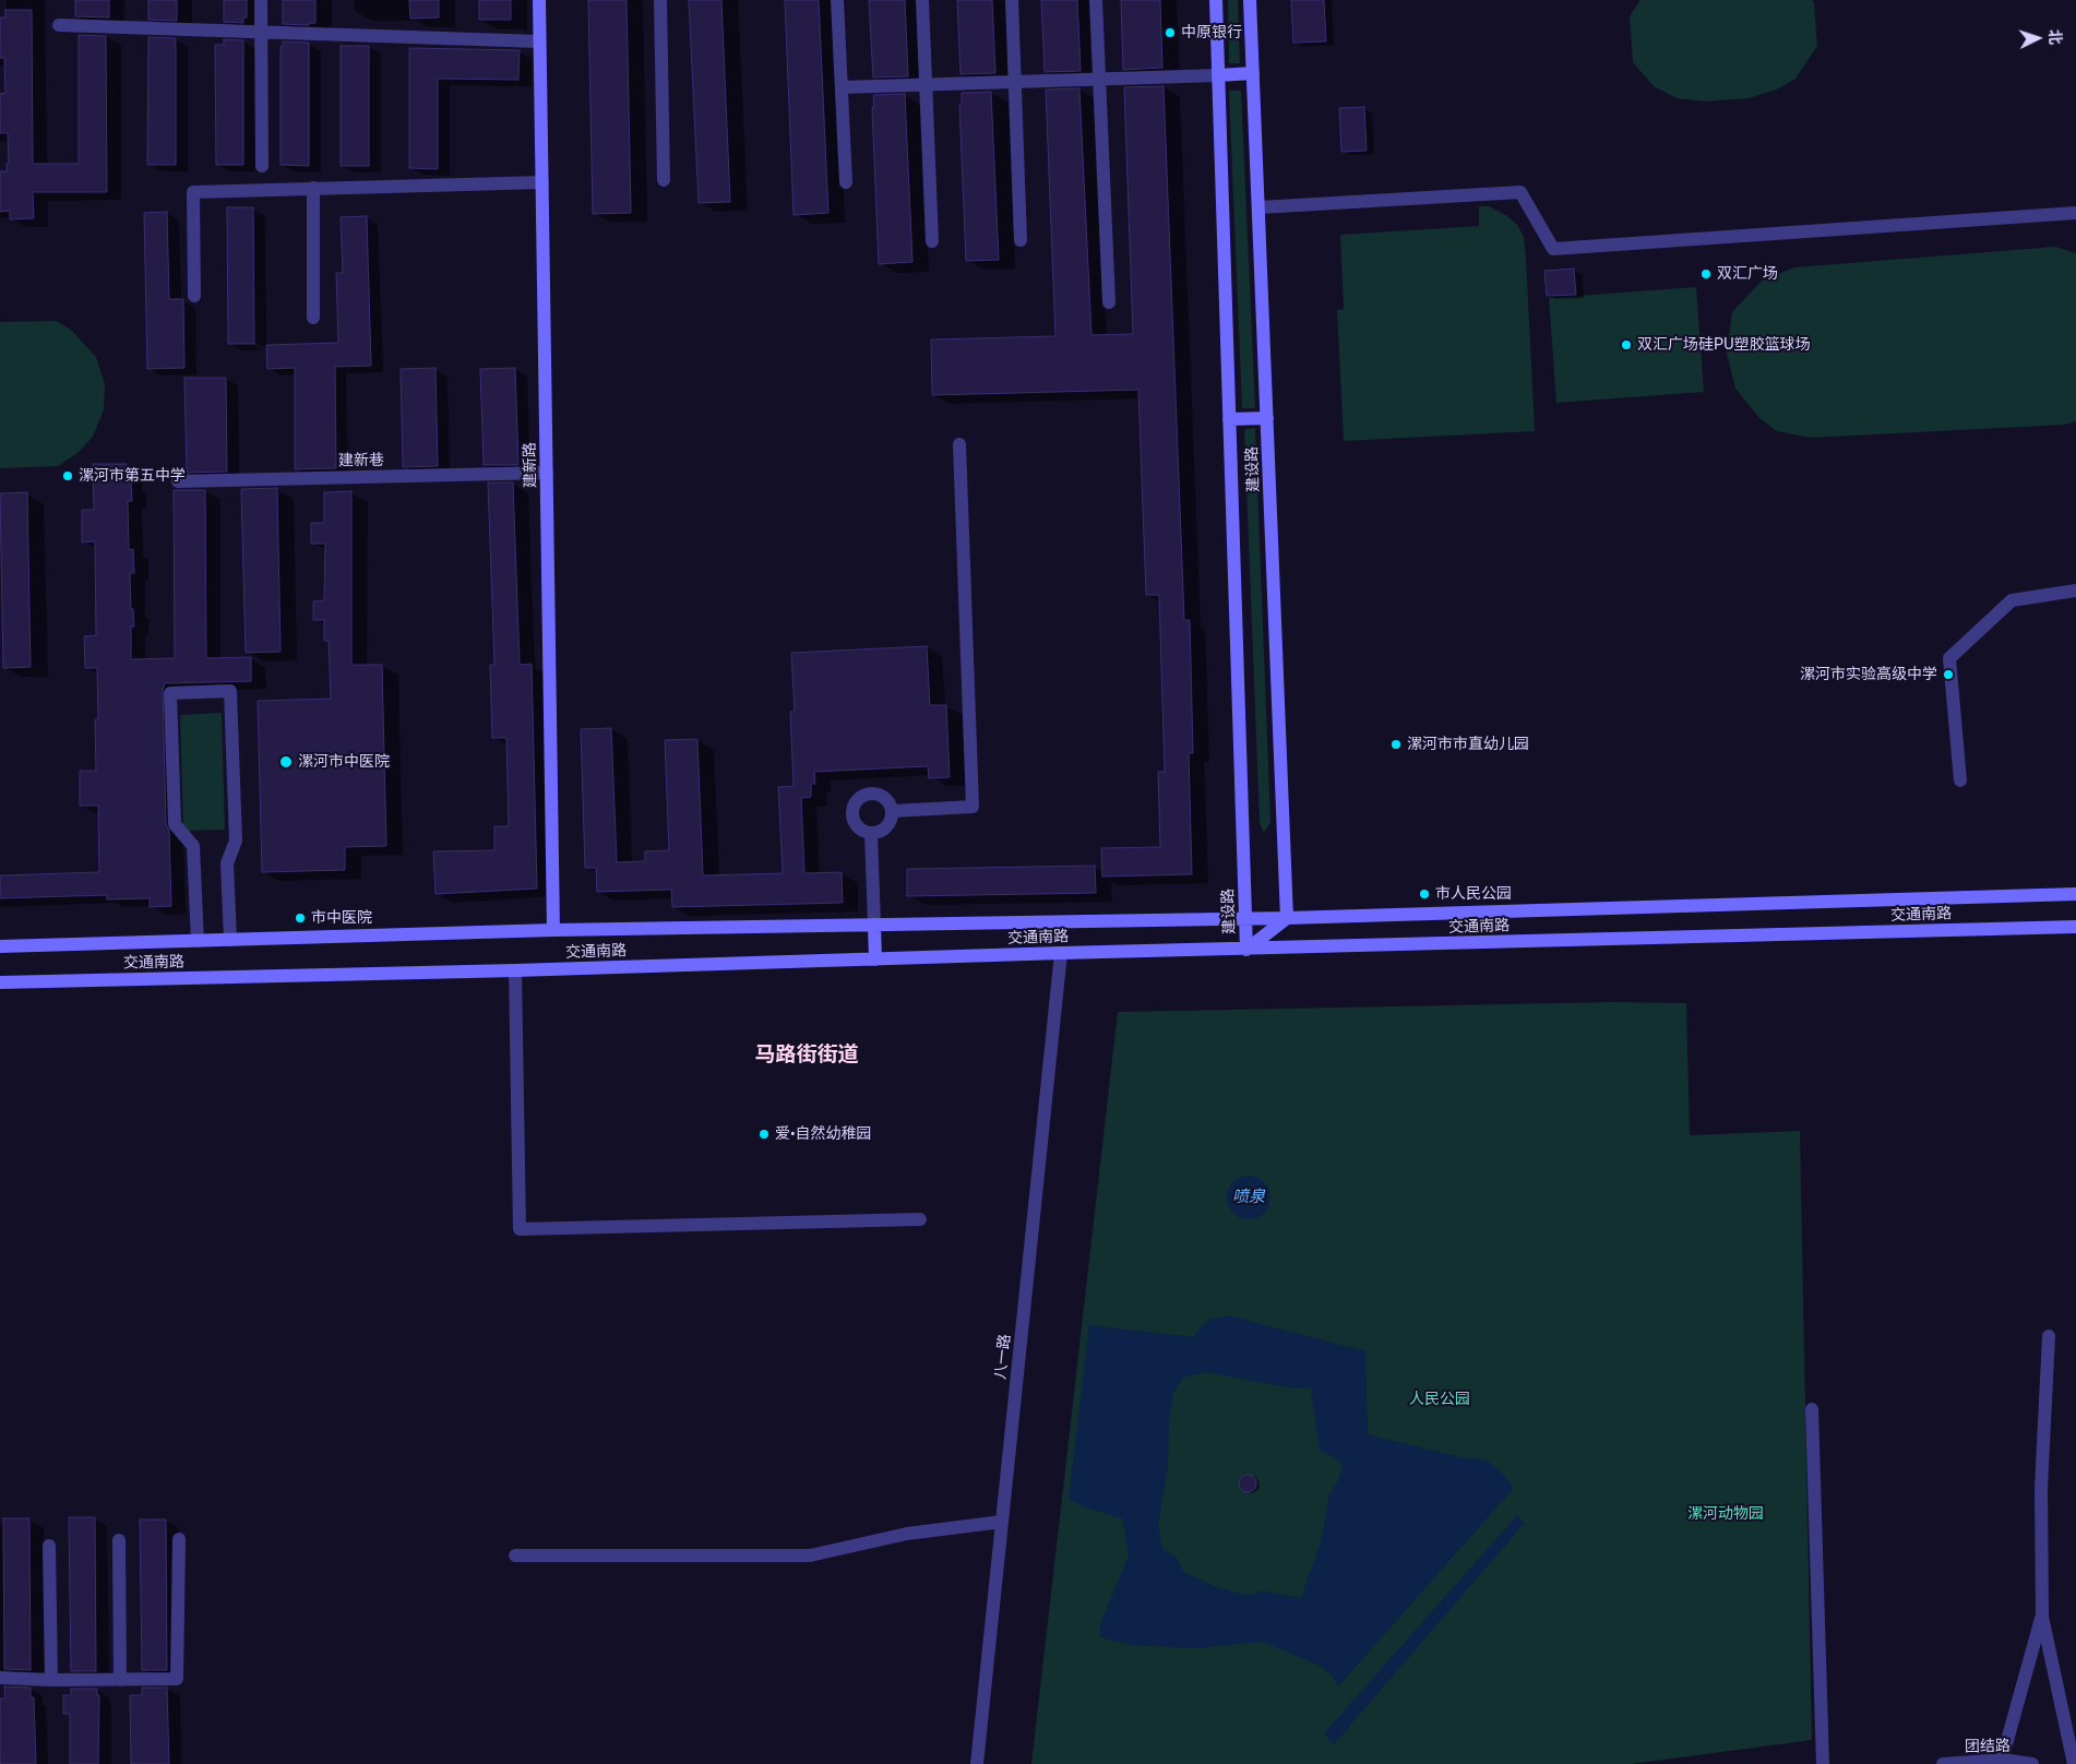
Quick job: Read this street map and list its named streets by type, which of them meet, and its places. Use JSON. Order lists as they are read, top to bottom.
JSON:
{
  "streets": {
    "main road": ["建新路", "建设路", "交通南路"],
    "street": ["建新巷", "八一路", "团结路"]
  },
  "crossings": [
    ["建新巷", "建新路"],
    ["建新路", "交通南路"],
    ["建设路", "交通南路"],
    ["交通南路", "八一路"]
  ],
  "districts": ["马路街街道"],
  "water": ["喷泉"],
  "parks": ["人民公园", "漯河动物园"],
  "places": [
    "中原银行",
    "双汇广场",
    "双汇广场硅PU塑胶篮球场",
    "漯河市第五中学",
    "漯河市实验高级中学",
    "漯河市市直幼儿园",
    "漯河市中医院",
    "市人民公园",
    "市中医院",
    "爱·自然幼稚园"
  ],
  "north": "right"
}
